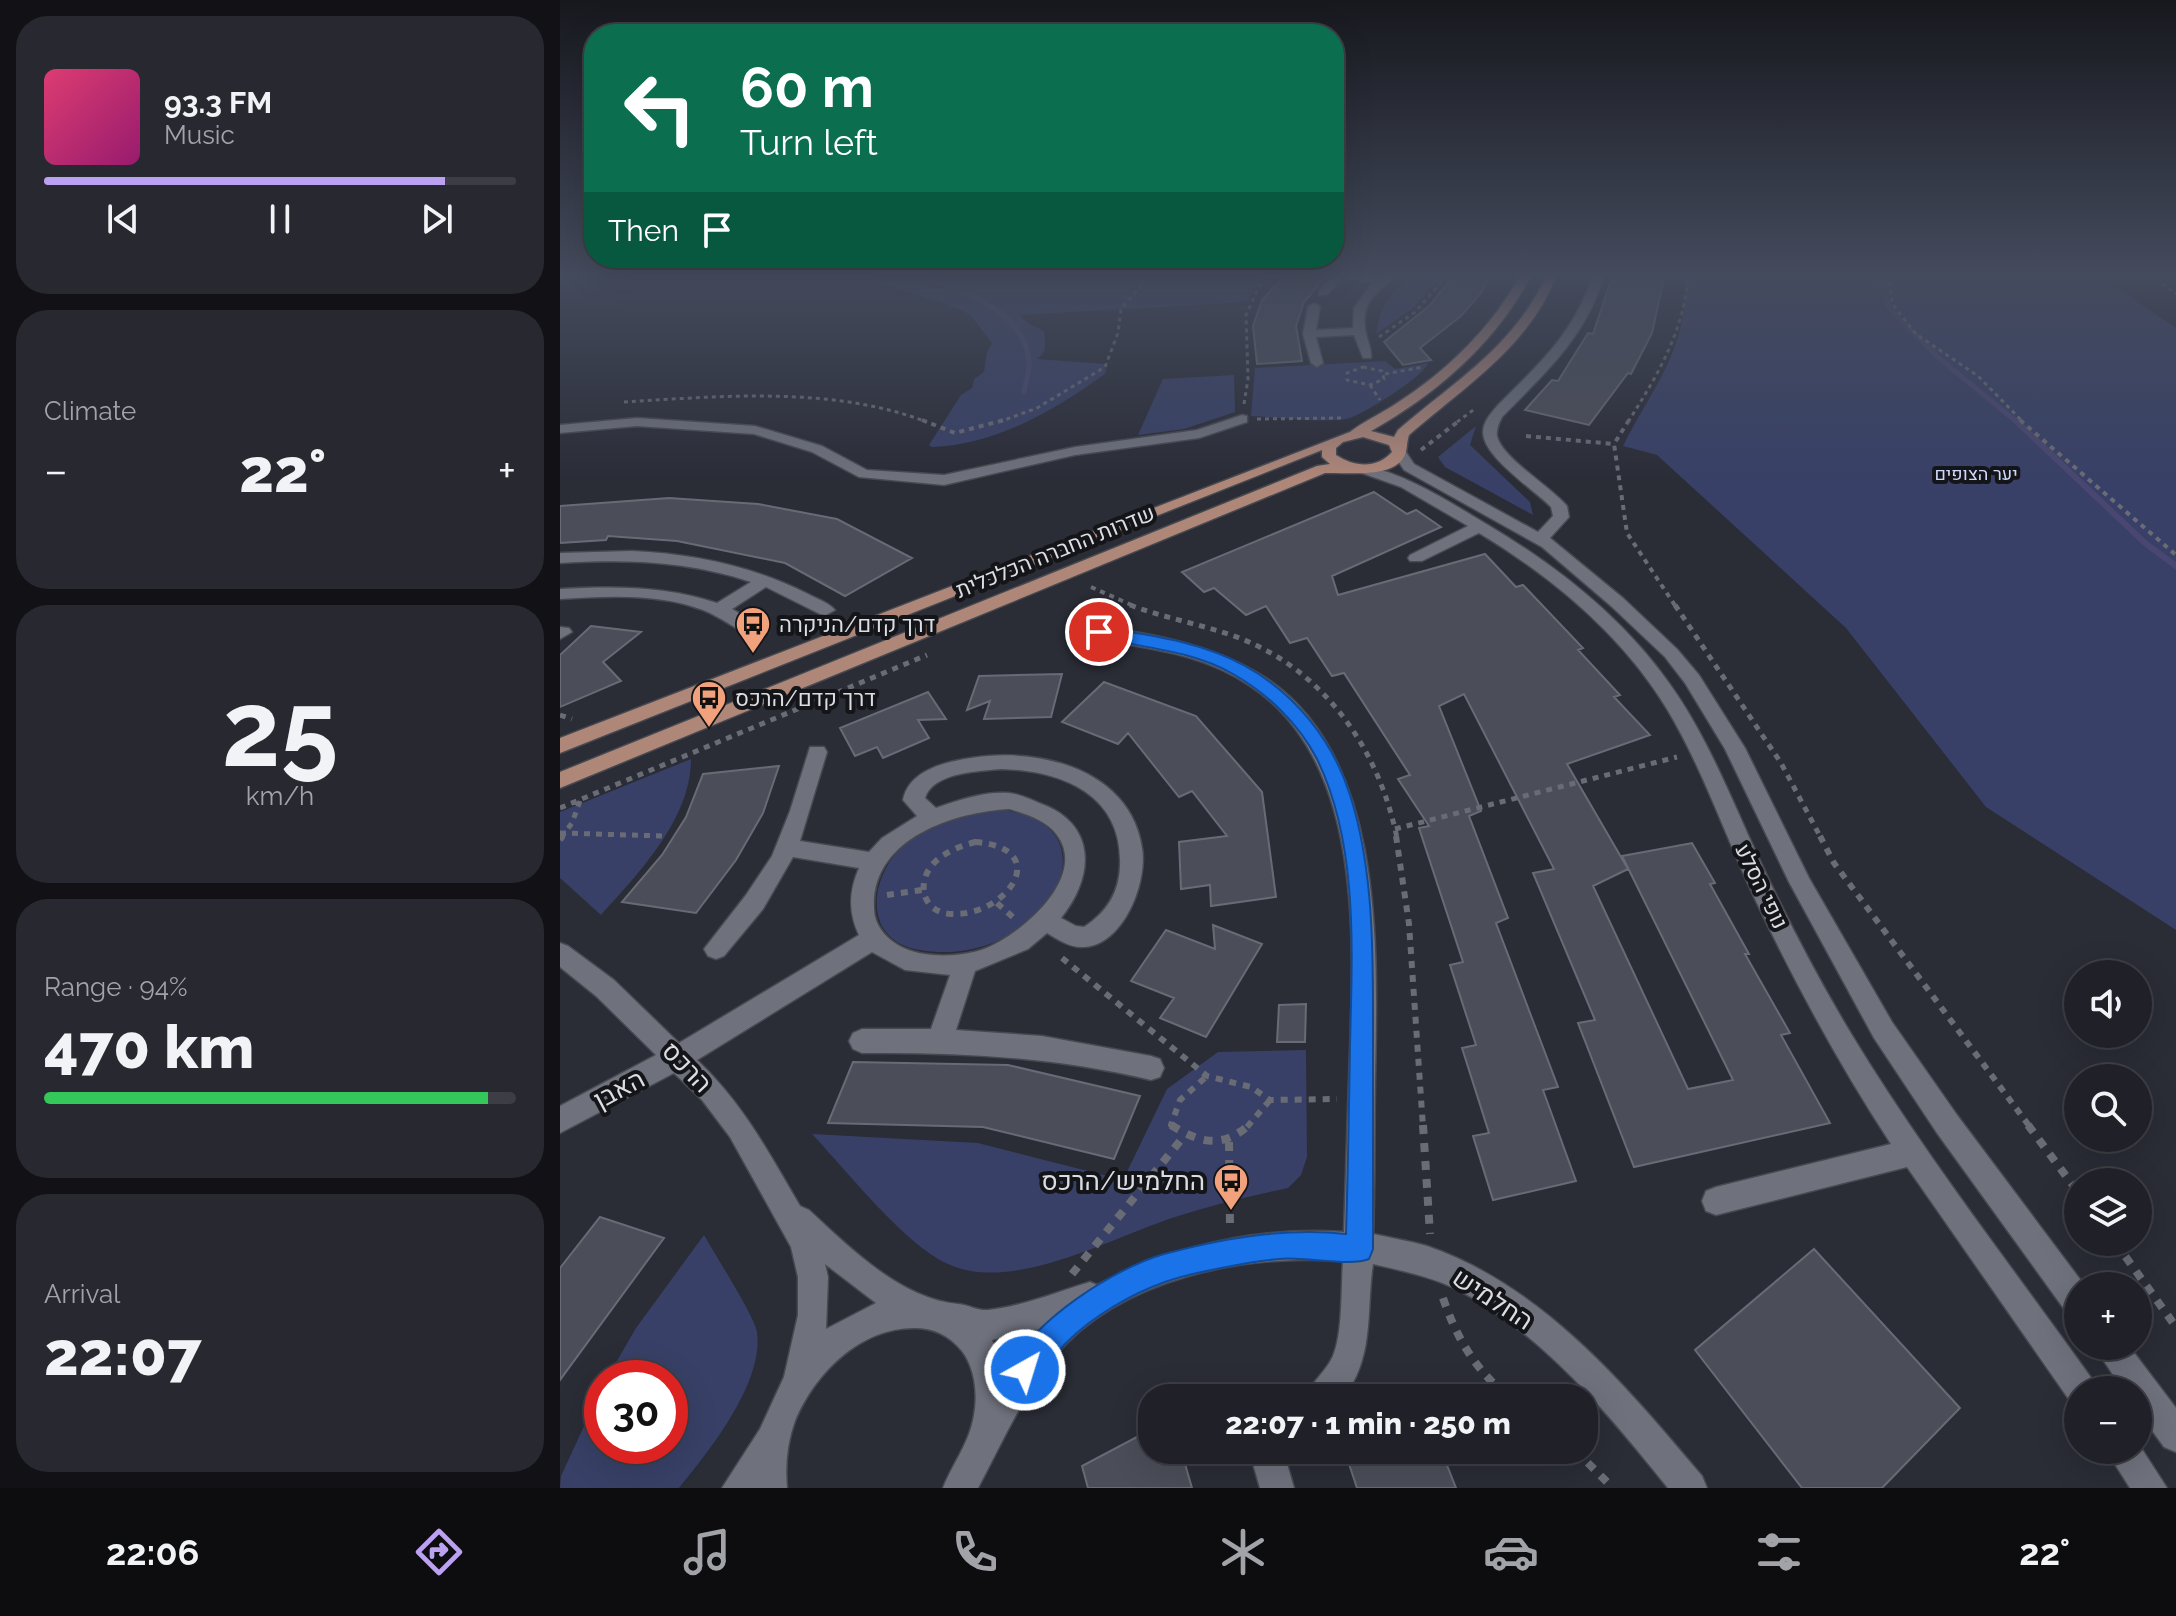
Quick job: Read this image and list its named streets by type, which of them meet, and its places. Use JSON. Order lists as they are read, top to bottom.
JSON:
{
  "streets": {
    "main road": ["שדרות החברה הכלכלית"],
    "street": [
      "נופי הסלע",
      "הרכס",
      "האבן",
      "החלמיש"
    ]
  },
  "crossings": [
    ["שדרות החברה הכלכלית", "נופי הסלע"],
    ["הרכס", "האבן"],
    ["הרכס", "החלמיש"]
  ],
  "parks": ["יער הצופים"],
  "places": {
    "bus stop": ["דרך קדם/הניקרה", "דרך קדם/הרכס", "החלמיש/הרכס"]
  },
  "page": {
    "turn": ["60 m", "Turn left"],
    "song": ["93.3 FM", "Music"],
    "then": "Then",
    "tile": [
      "Climate",
      ["25", "km/h"],
      ["Range · 94%", "470 km"],
      ["Arrival", "22:07"]
    ],
    "heat": ["−", "22°", "+"],
    "map_buttons": ["+", "−"],
    "limit": "30",
    "trip": "22:07 · 1 min · 250 m",
    "tabs": ["22:06", "22°"]
  }
}
